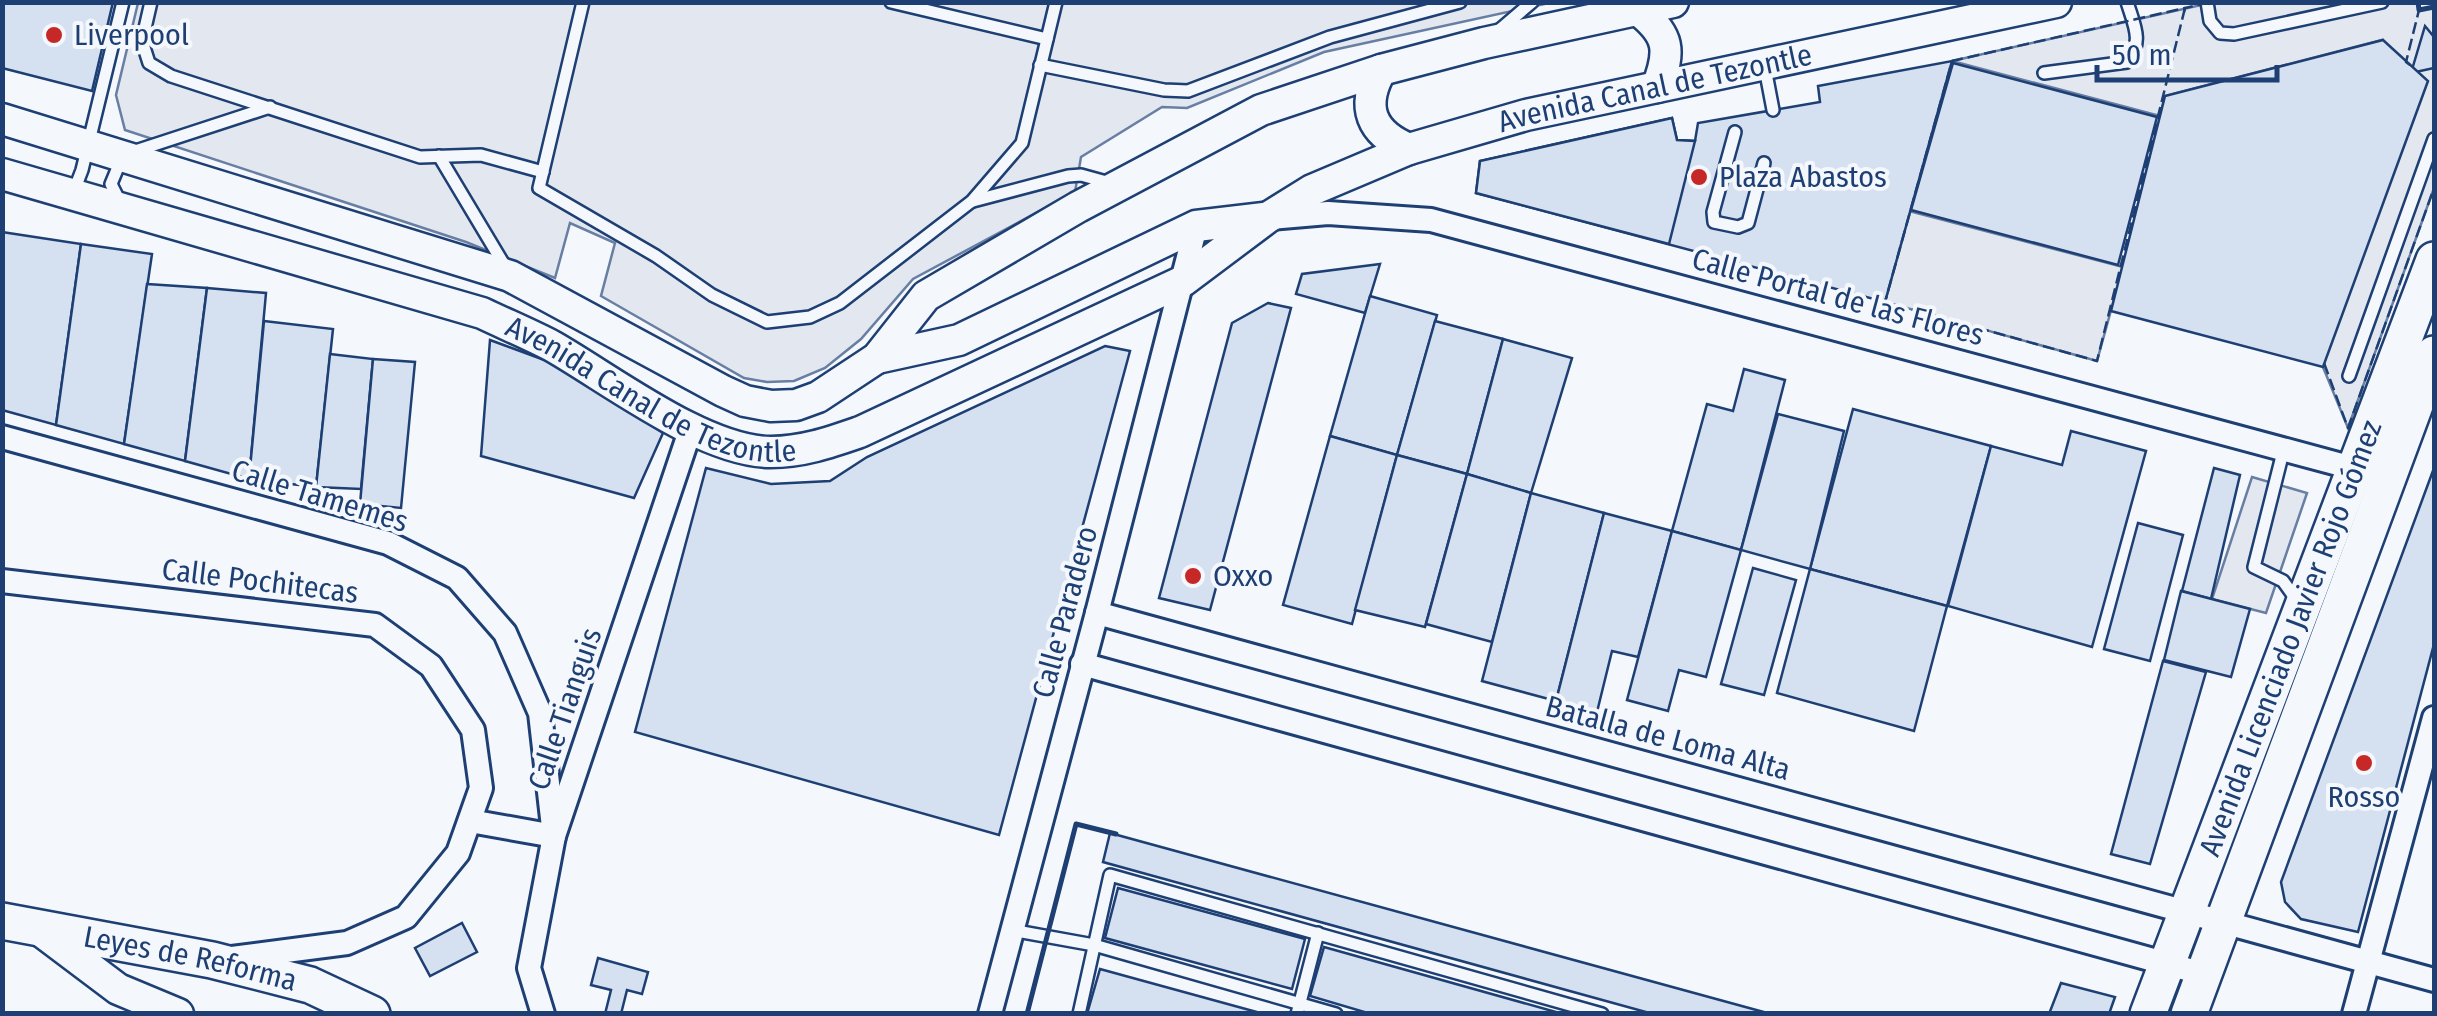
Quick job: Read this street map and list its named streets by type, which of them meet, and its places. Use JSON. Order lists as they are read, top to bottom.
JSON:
{
  "streets": {
    "main road": ["Avenida Canal de Tezontle", "Avenida Licenciado Javier Rojo Gómez", "Leyes de Reforma"],
    "street": [
      "Calle Portal de las Flores",
      "Calle Tamemes",
      "Calle Pochitecas",
      "Calle Paradero",
      "Calle Tianguis",
      "Batalla de Loma Alta"
    ]
  },
  "crossings": [
    ["Avenida Canal de Tezontle", "Calle Portal de las Flores"],
    ["Avenida Canal de Tezontle", "Calle Paradero"],
    ["Avenida Canal de Tezontle", "Calle Tianguis"],
    ["Calle Portal de las Flores", "Avenida Licenciado Javier Rojo Gómez"],
    ["Calle Tamemes", "Calle Tianguis"],
    ["Calle Pochitecas", "Leyes de Reforma"],
    ["Calle Paradero", "Batalla de Loma Alta"],
    ["Avenida Licenciado Javier Rojo Gómez", "Batalla de Loma Alta"]
  ],
  "places": [
    "Liverpool",
    "Plaza Abastos",
    "Oxxo",
    "Rosso"
  ],
  "scale_bar": "50 m"
}
